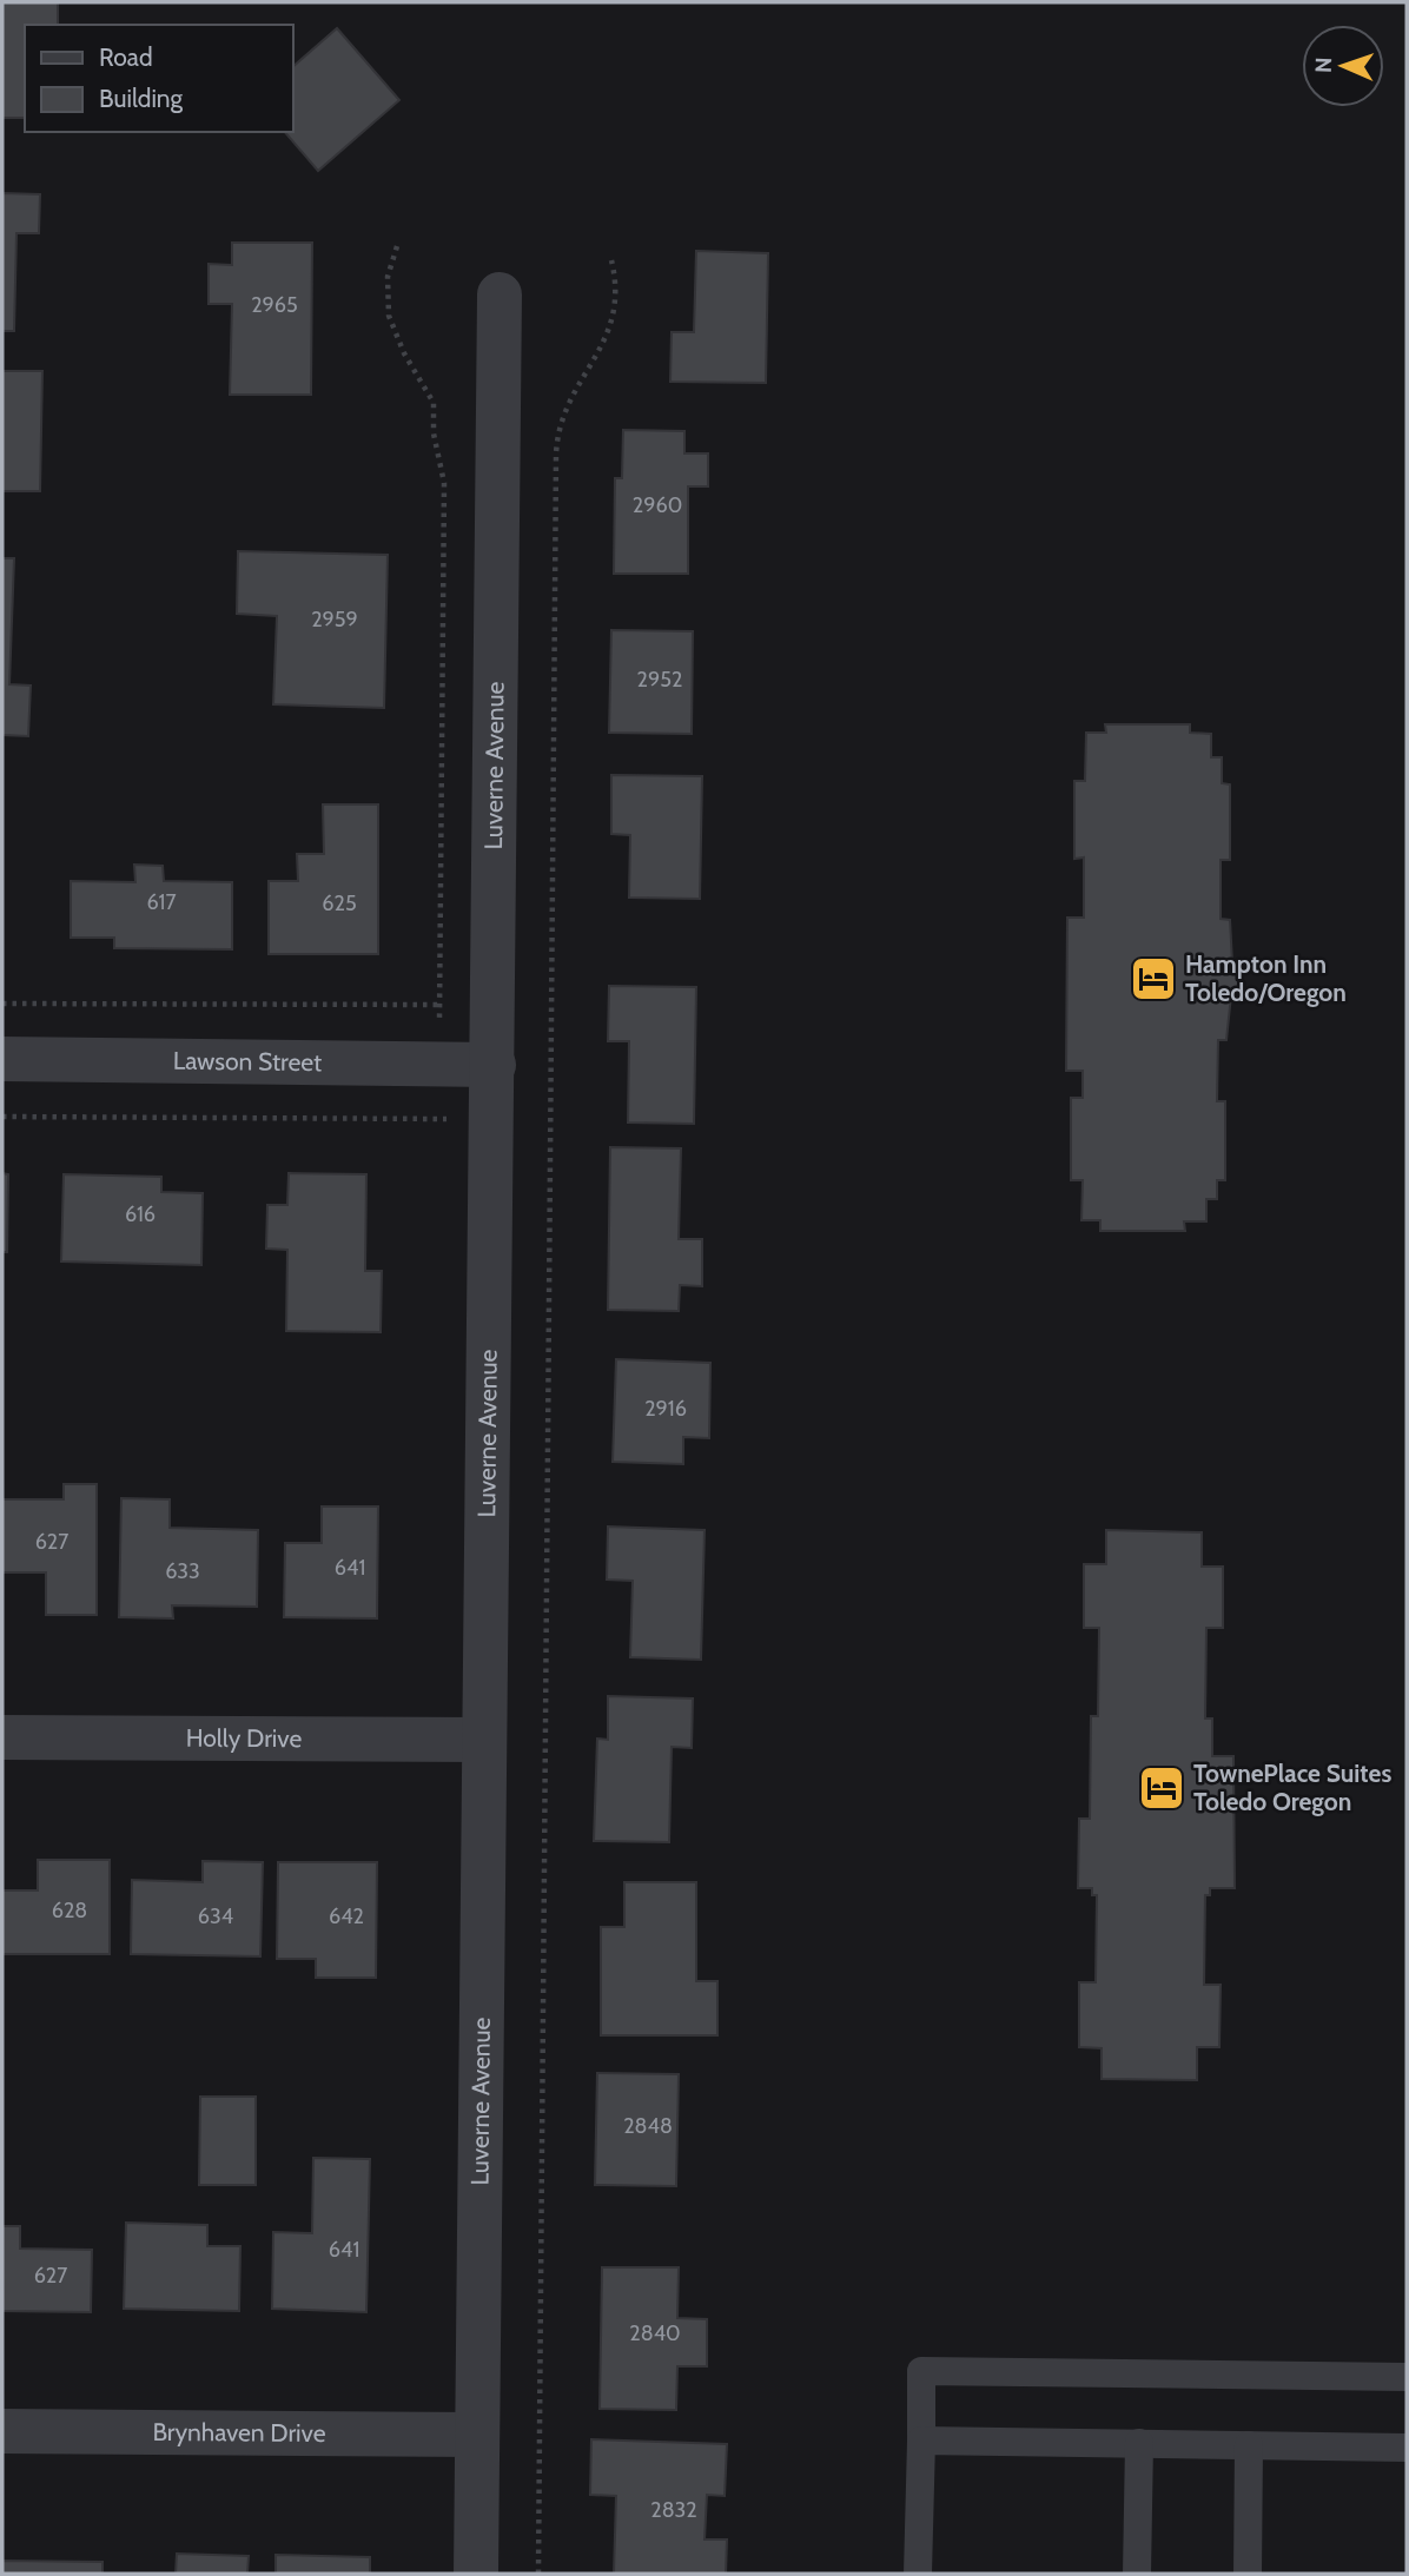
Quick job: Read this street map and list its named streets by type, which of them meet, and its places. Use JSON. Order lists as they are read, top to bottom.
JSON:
{
  "streets": {
    "street": [
      "Luverne Avenue",
      "Lawson Street",
      "Holly Drive",
      "Brynhaven Drive"
    ]
  },
  "crossings": [
    ["Luverne Avenue", "Lawson Street"],
    ["Luverne Avenue", "Holly Drive"],
    ["Luverne Avenue", "Brynhaven Drive"]
  ],
  "places": {
    "hotel": ["Hampton Inn Toledo/Oregon", "TownePlace Suites Toledo Oregon"]
  },
  "house_numbers": [
    "2965",
    "2960",
    "2959",
    "2952",
    "617",
    "625",
    "616",
    "2916",
    "627",
    "641",
    "633",
    "628",
    "634",
    "642",
    "2848",
    "641",
    "627",
    "2840",
    "2832"
  ],
  "legend": ["Road", "Building"],
  "north": "left"
}
